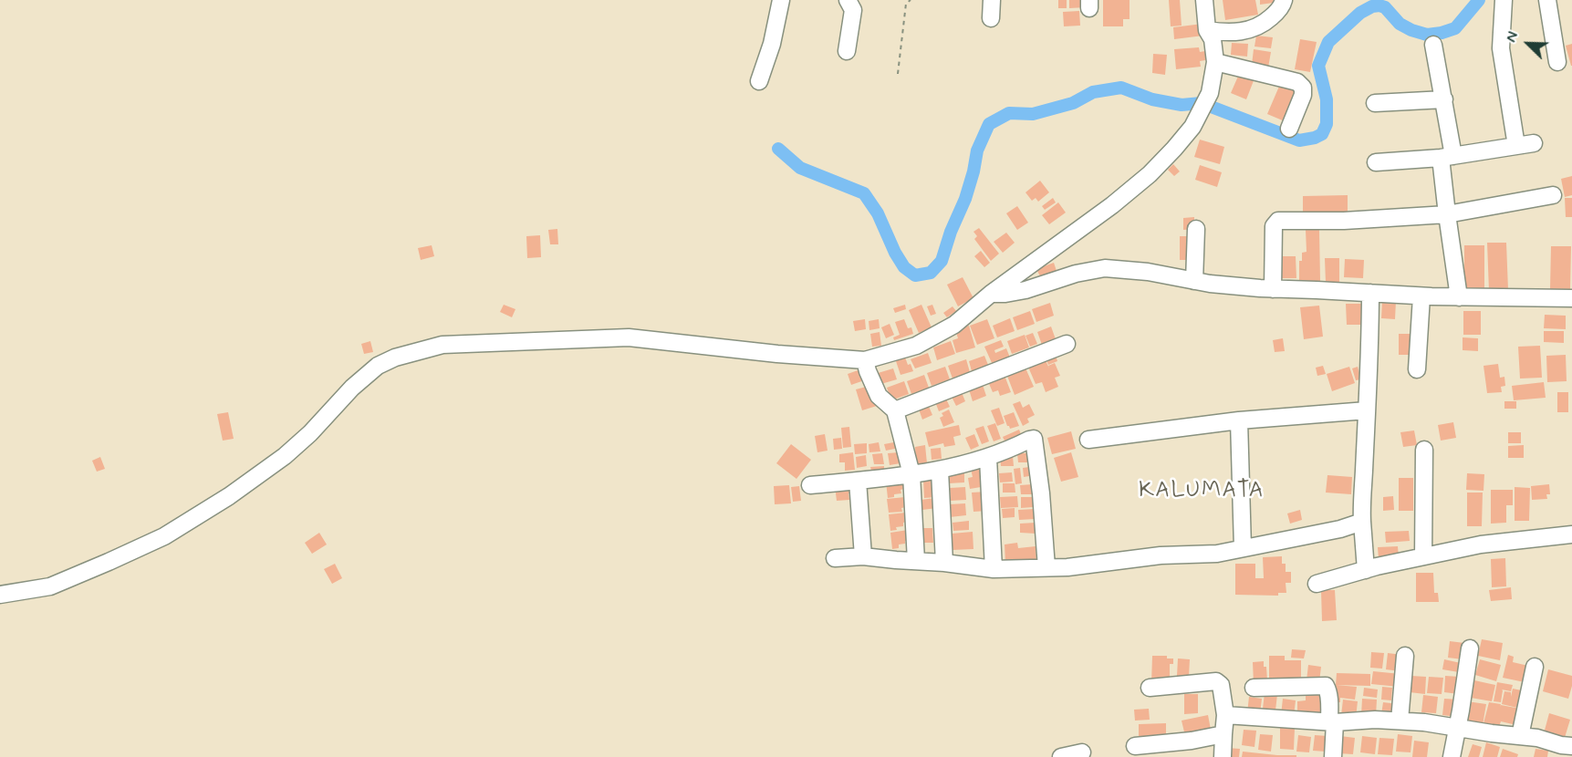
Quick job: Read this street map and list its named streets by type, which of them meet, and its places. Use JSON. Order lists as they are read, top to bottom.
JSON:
{
  "districts": ["KALUMATA"],
  "north": "top left"
}
